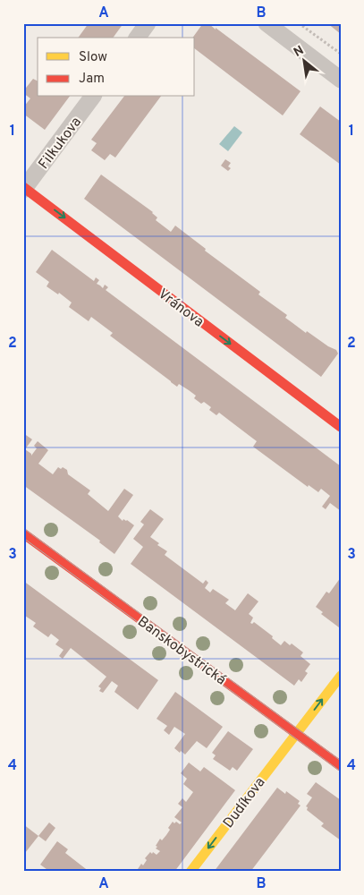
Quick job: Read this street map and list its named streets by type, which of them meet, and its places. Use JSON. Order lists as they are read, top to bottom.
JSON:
{
  "streets": {
    "street": [
      "Filkukova",
      "Vránova",
      "Banskobystrická",
      "Dudíkova"
    ]
  },
  "crossings": [
    ["Filkukova", "Vránova"],
    ["Banskobystrická", "Dudíkova"]
  ],
  "one_way": ["Vránova"],
  "legend": ["Slow", "Jam"],
  "north": "top left",
  "grid": {
    "columns": ["A", "B"],
    "rows": [
      "1",
      "2",
      "3",
      "4"
    ]
  }
}
